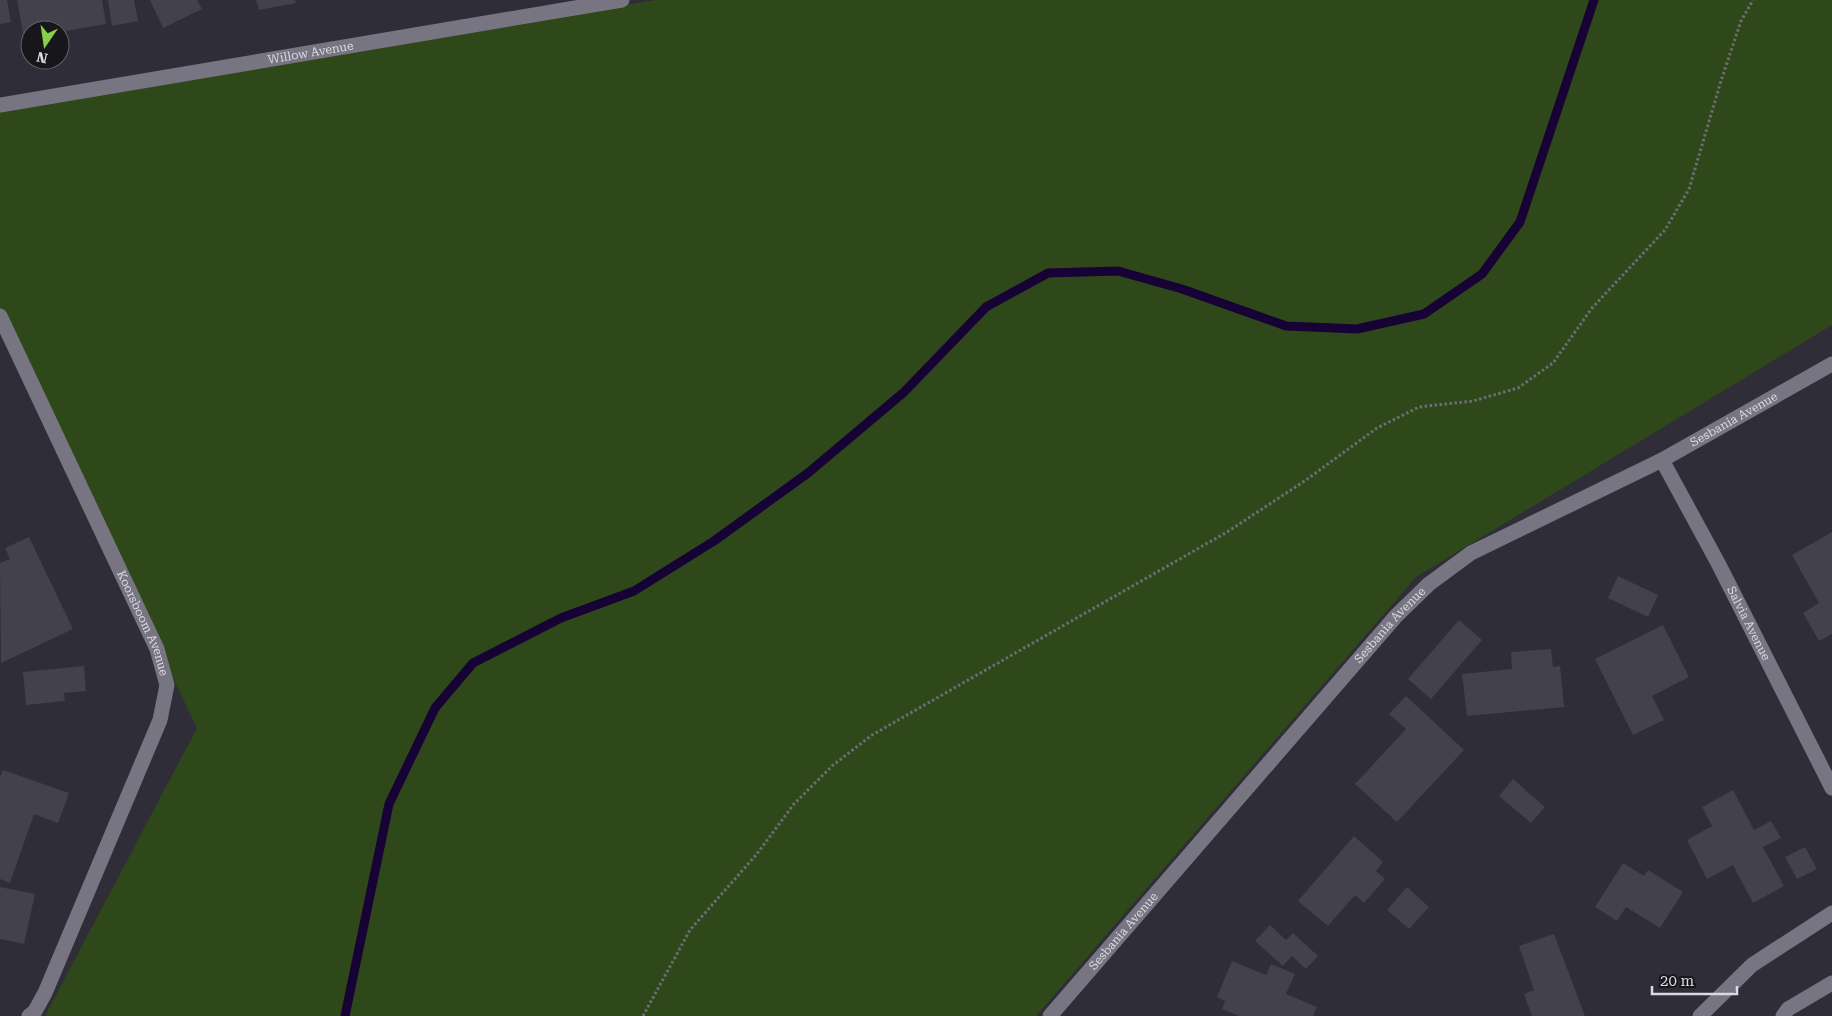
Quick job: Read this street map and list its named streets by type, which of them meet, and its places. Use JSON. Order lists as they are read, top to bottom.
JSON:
{
  "streets": {
    "street": [
      "Willow Avenue",
      "Sesbania Avenue",
      "Koorsboom Avenue",
      "Salvia Avenue"
    ]
  },
  "crossings": [
    ["Sesbania Avenue", "Salvia Avenue"]
  ],
  "scale_bar": "20 m",
  "north": "bottom"
}
